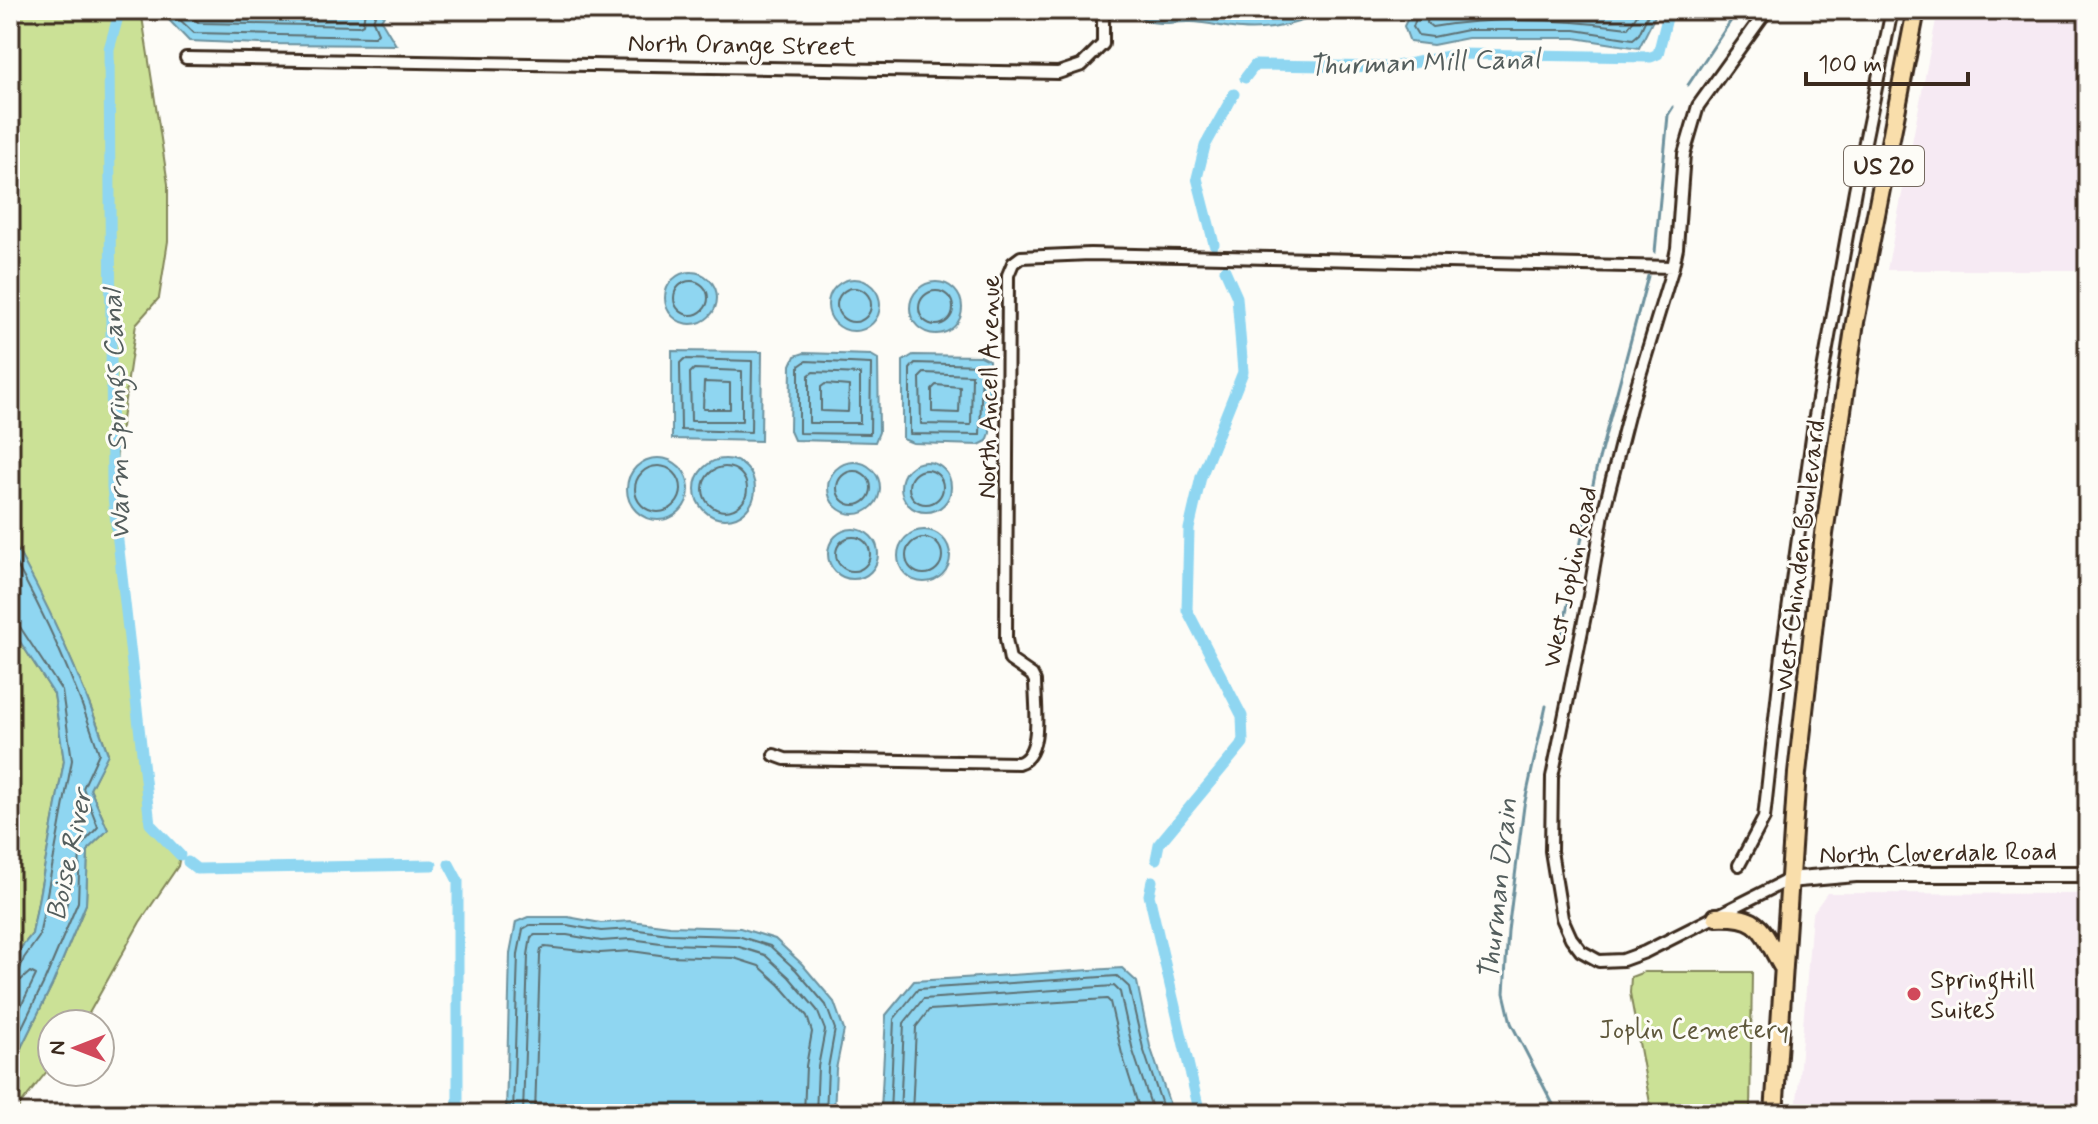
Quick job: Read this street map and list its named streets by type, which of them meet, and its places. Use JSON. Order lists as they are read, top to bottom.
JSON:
{
  "streets": {
    "main road": ["US 20", "West Chinden Boulevard", "North Cloverdale Road"],
    "street": ["North Orange Street", "North Ancell Avenue", "West Joplin Road"]
  },
  "crossings": [
    ["North Ancell Avenue", "West Joplin Road"],
    ["West Chinden Boulevard", "West Joplin Road"],
    ["West Chinden Boulevard", "North Cloverdale Road"],
    ["West Joplin Road", "North Cloverdale Road"]
  ],
  "water": [
    "Thurman Mill Canal",
    "Warm Springs Canal",
    "Boise River",
    "Thurman Drain"
  ],
  "parks": ["Joplin Cemetery"],
  "places": ["SpringHill Suites"],
  "scale_bar": "100 m",
  "north": "left"
}
